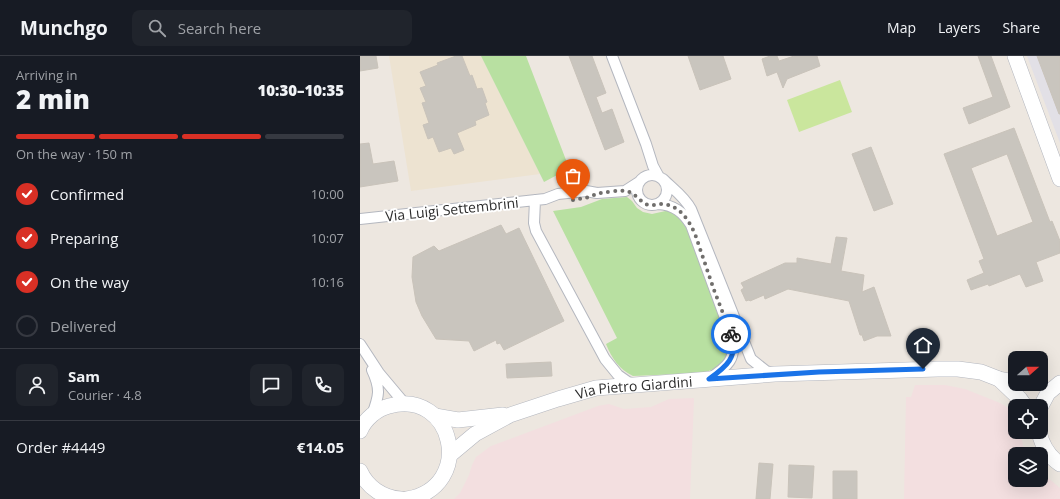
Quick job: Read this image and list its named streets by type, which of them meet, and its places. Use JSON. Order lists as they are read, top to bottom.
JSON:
{
  "streets": {
    "main road": ["Via Pietro Giardini"],
    "street": ["Via Luigi Settembrini"]
  },
  "north": "right",
  "page": {
    "header": "Munchgo",
    "search": "Search here",
    "nav": ["Map", "Layers", "Share"],
    "heading": ["2 min", "Arriving in", "10:30–10:35"],
    "panel": [
      "Sam",
      "Courier · 4.8",
      "Order #4449",
      "€14.05"
    ],
    "bar": "On the way · 150 m",
    "list": [
      ["Confirmed", "10:00"],
      ["Preparing", "10:07"],
      ["On the way", "10:16"],
      "Delivered"
    ]
  }
}
